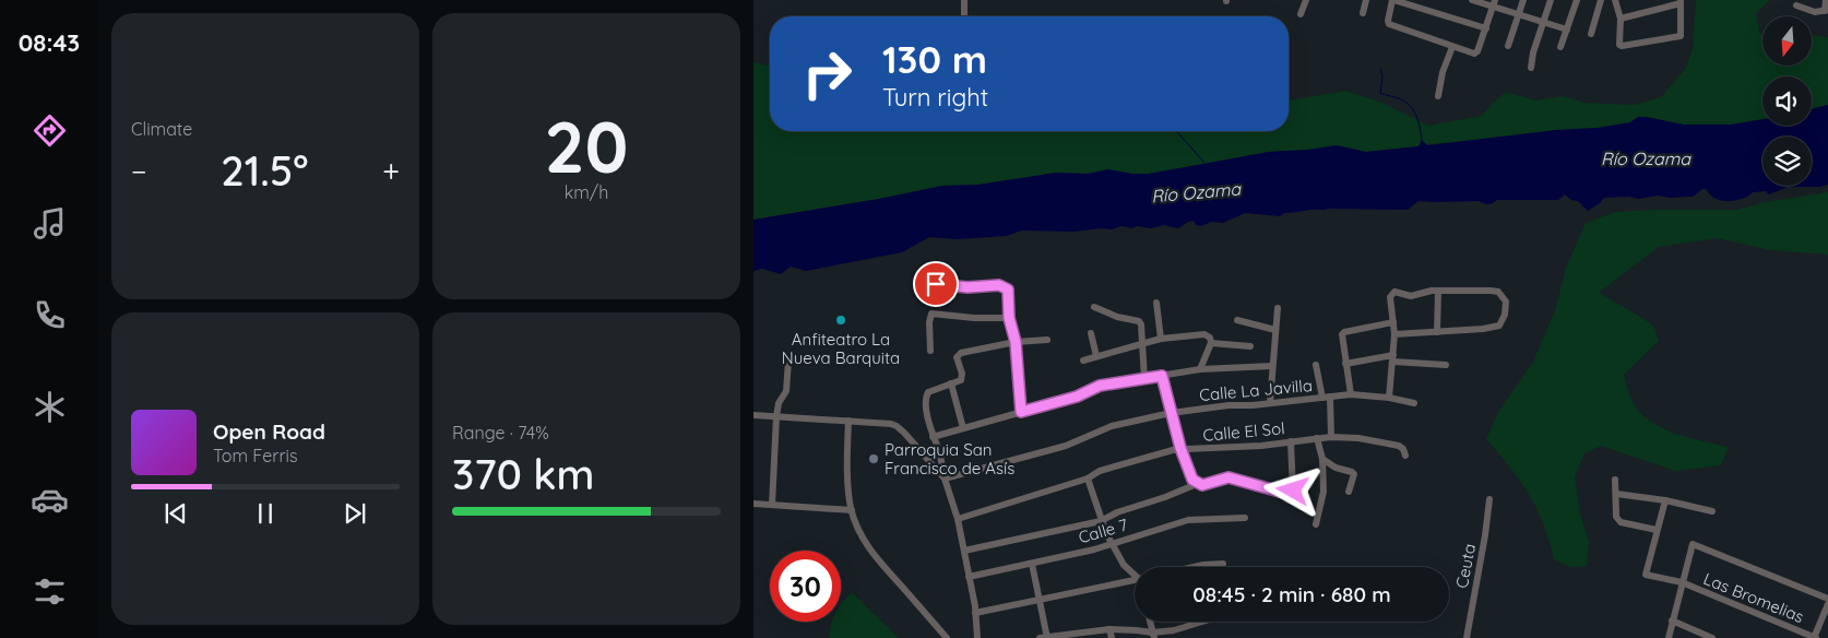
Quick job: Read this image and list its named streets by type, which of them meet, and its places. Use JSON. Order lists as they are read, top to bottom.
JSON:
{
  "streets": {
    "street": [
      "Calle La Javilla",
      "Calle El Sol",
      "Calle 7",
      "Ceuta",
      "Las Bromelias"
    ]
  },
  "water": ["Río Ozama"],
  "places": ["Anfiteatro La Nueva Barquita", "Parroquia San Francisco de Asís"],
  "north": "bottom",
  "page": {
    "tabs": "08:43",
    "tile": [
      "Climate",
      ["20", "km/h"],
      ["Range · 74%", "370 km"]
    ],
    "turn": ["130 m", "Turn right"],
    "heat": ["−", "21.5°", "+"],
    "song": ["Open Road", "Tom Ferris"],
    "limit": "30",
    "trip": "08:45 · 2 min · 680 m"
  }
}
